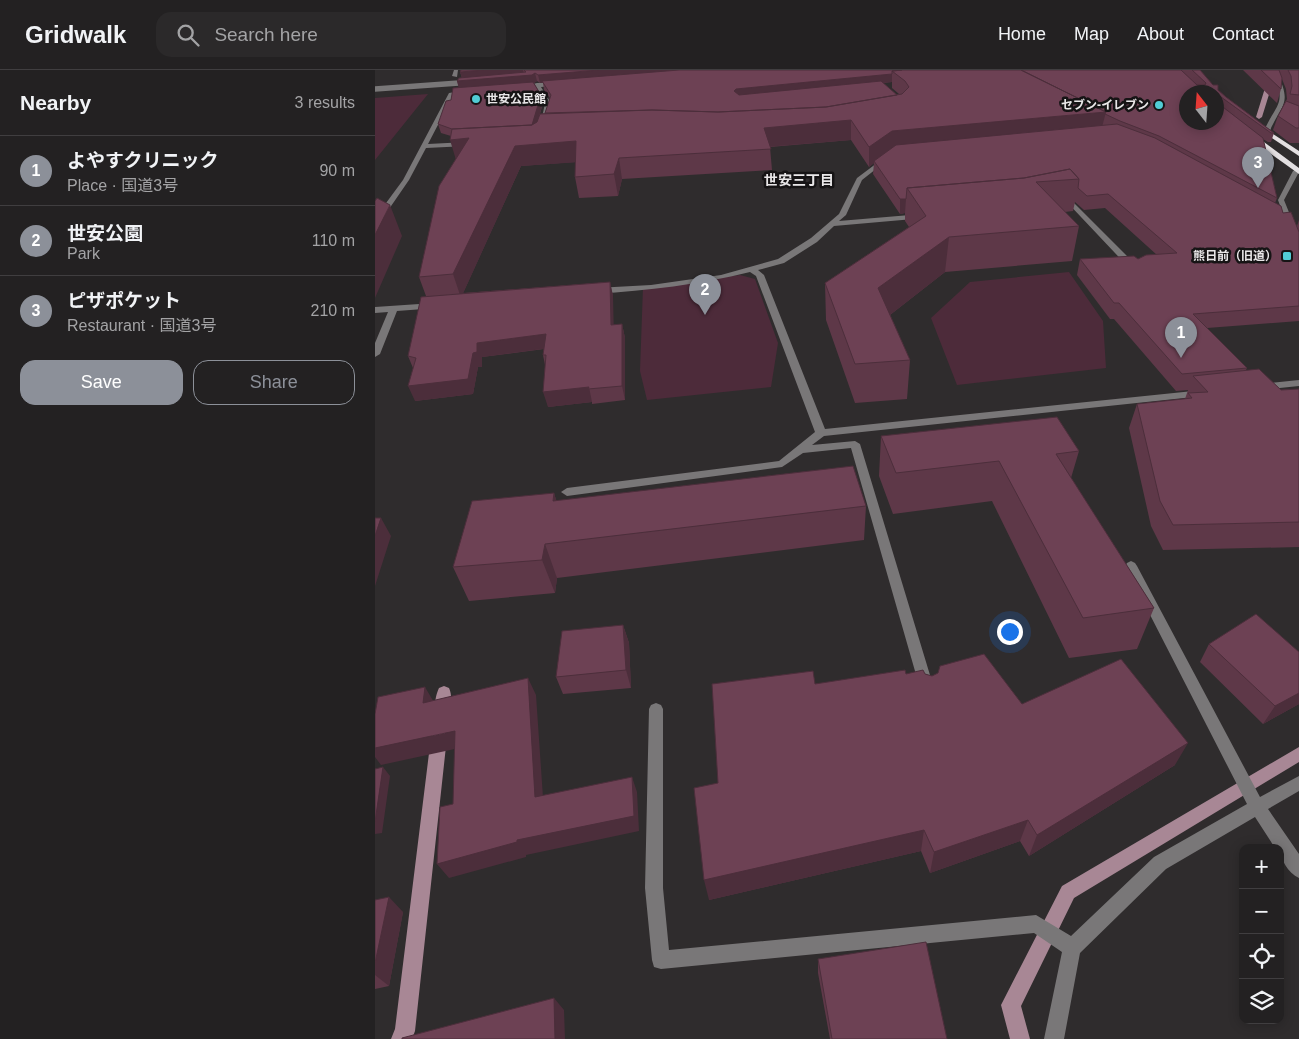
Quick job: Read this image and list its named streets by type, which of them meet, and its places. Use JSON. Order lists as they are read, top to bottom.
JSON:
{
  "districts": ["世安三丁目"],
  "places": {
    "other": ["世安公民館", "セブン-イレブン"],
    "transit": ["熊日前（旧道）"]
  },
  "north": "top",
  "page": {
    "header": "Gridwalk",
    "search": "Search here",
    "nav": [
      "Home",
      "Map",
      "About",
      "Contact"
    ],
    "heading": ["Nearby", "3 results"],
    "list": [
      {
        "mark": "1",
        "name": "よやすクリニック",
        "note": "Place · 国道3号",
        "value": "90 m"
      },
      {
        "mark": "2",
        "name": "世安公園",
        "note": "Park",
        "value": "110 m"
      },
      {
        "mark": "3",
        "name": "ピザポケット",
        "note": "Restaurant · 国道3号",
        "value": "210 m"
      }
    ],
    "pins": ["3", "2", "1"],
    "buttons": ["Save", "Share"],
    "map_buttons": ["+", "−"]
  }
}
